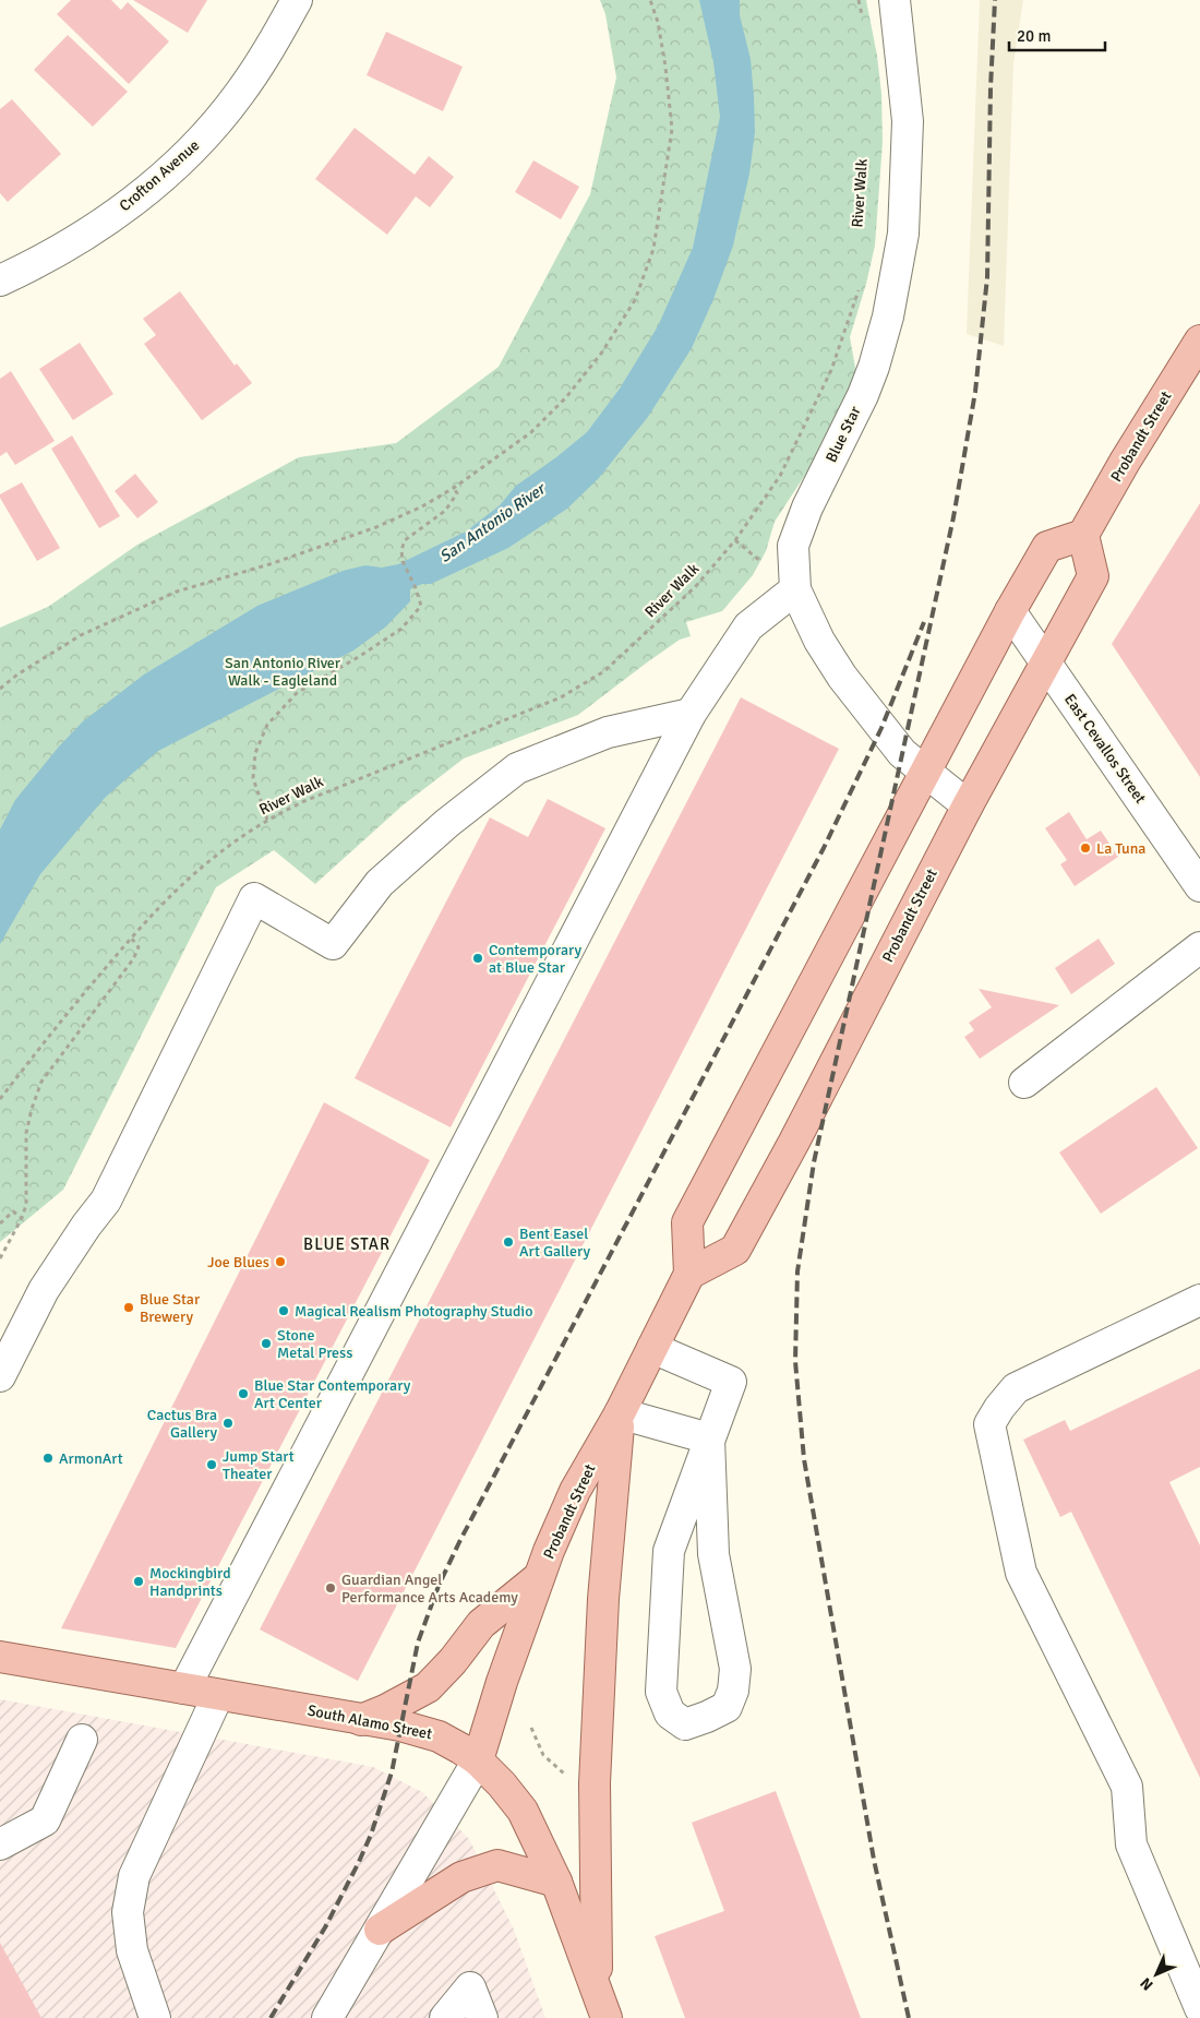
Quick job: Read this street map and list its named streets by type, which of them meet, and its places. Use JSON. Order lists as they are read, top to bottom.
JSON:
{
  "streets": {
    "main road": ["Probandt Street", "South Alamo Street"],
    "street": ["Crofton Avenue", "Blue Star", "East Cevallos Street"],
    "path": ["River Walk"]
  },
  "crossings": [
    ["Blue Star", "Probandt Street"],
    ["Probandt Street", "East Cevallos Street"],
    ["Probandt Street", "South Alamo Street"]
  ],
  "districts": ["BLUE STAR"],
  "water": ["San Antonio River"],
  "parks": ["San Antonio River Walk - Eagleland"],
  "places": [
    "La Tuna",
    "Contemporary at Blue Star",
    "Bent Easel Art Gallery",
    "Joe Blues",
    "Blue Star Brewery",
    "Magical Realism Photography Studio",
    "Stone Metal Press",
    "Blue Star Contemporary Art Center",
    "Cactus Bra Gallery",
    "ArmonArt",
    "Jump Start Theater",
    "Mockingbird Handprints",
    "Guardian Angel Performance Arts Academy"
  ],
  "scale_bar": "20 m",
  "north": "bottom left"
}
